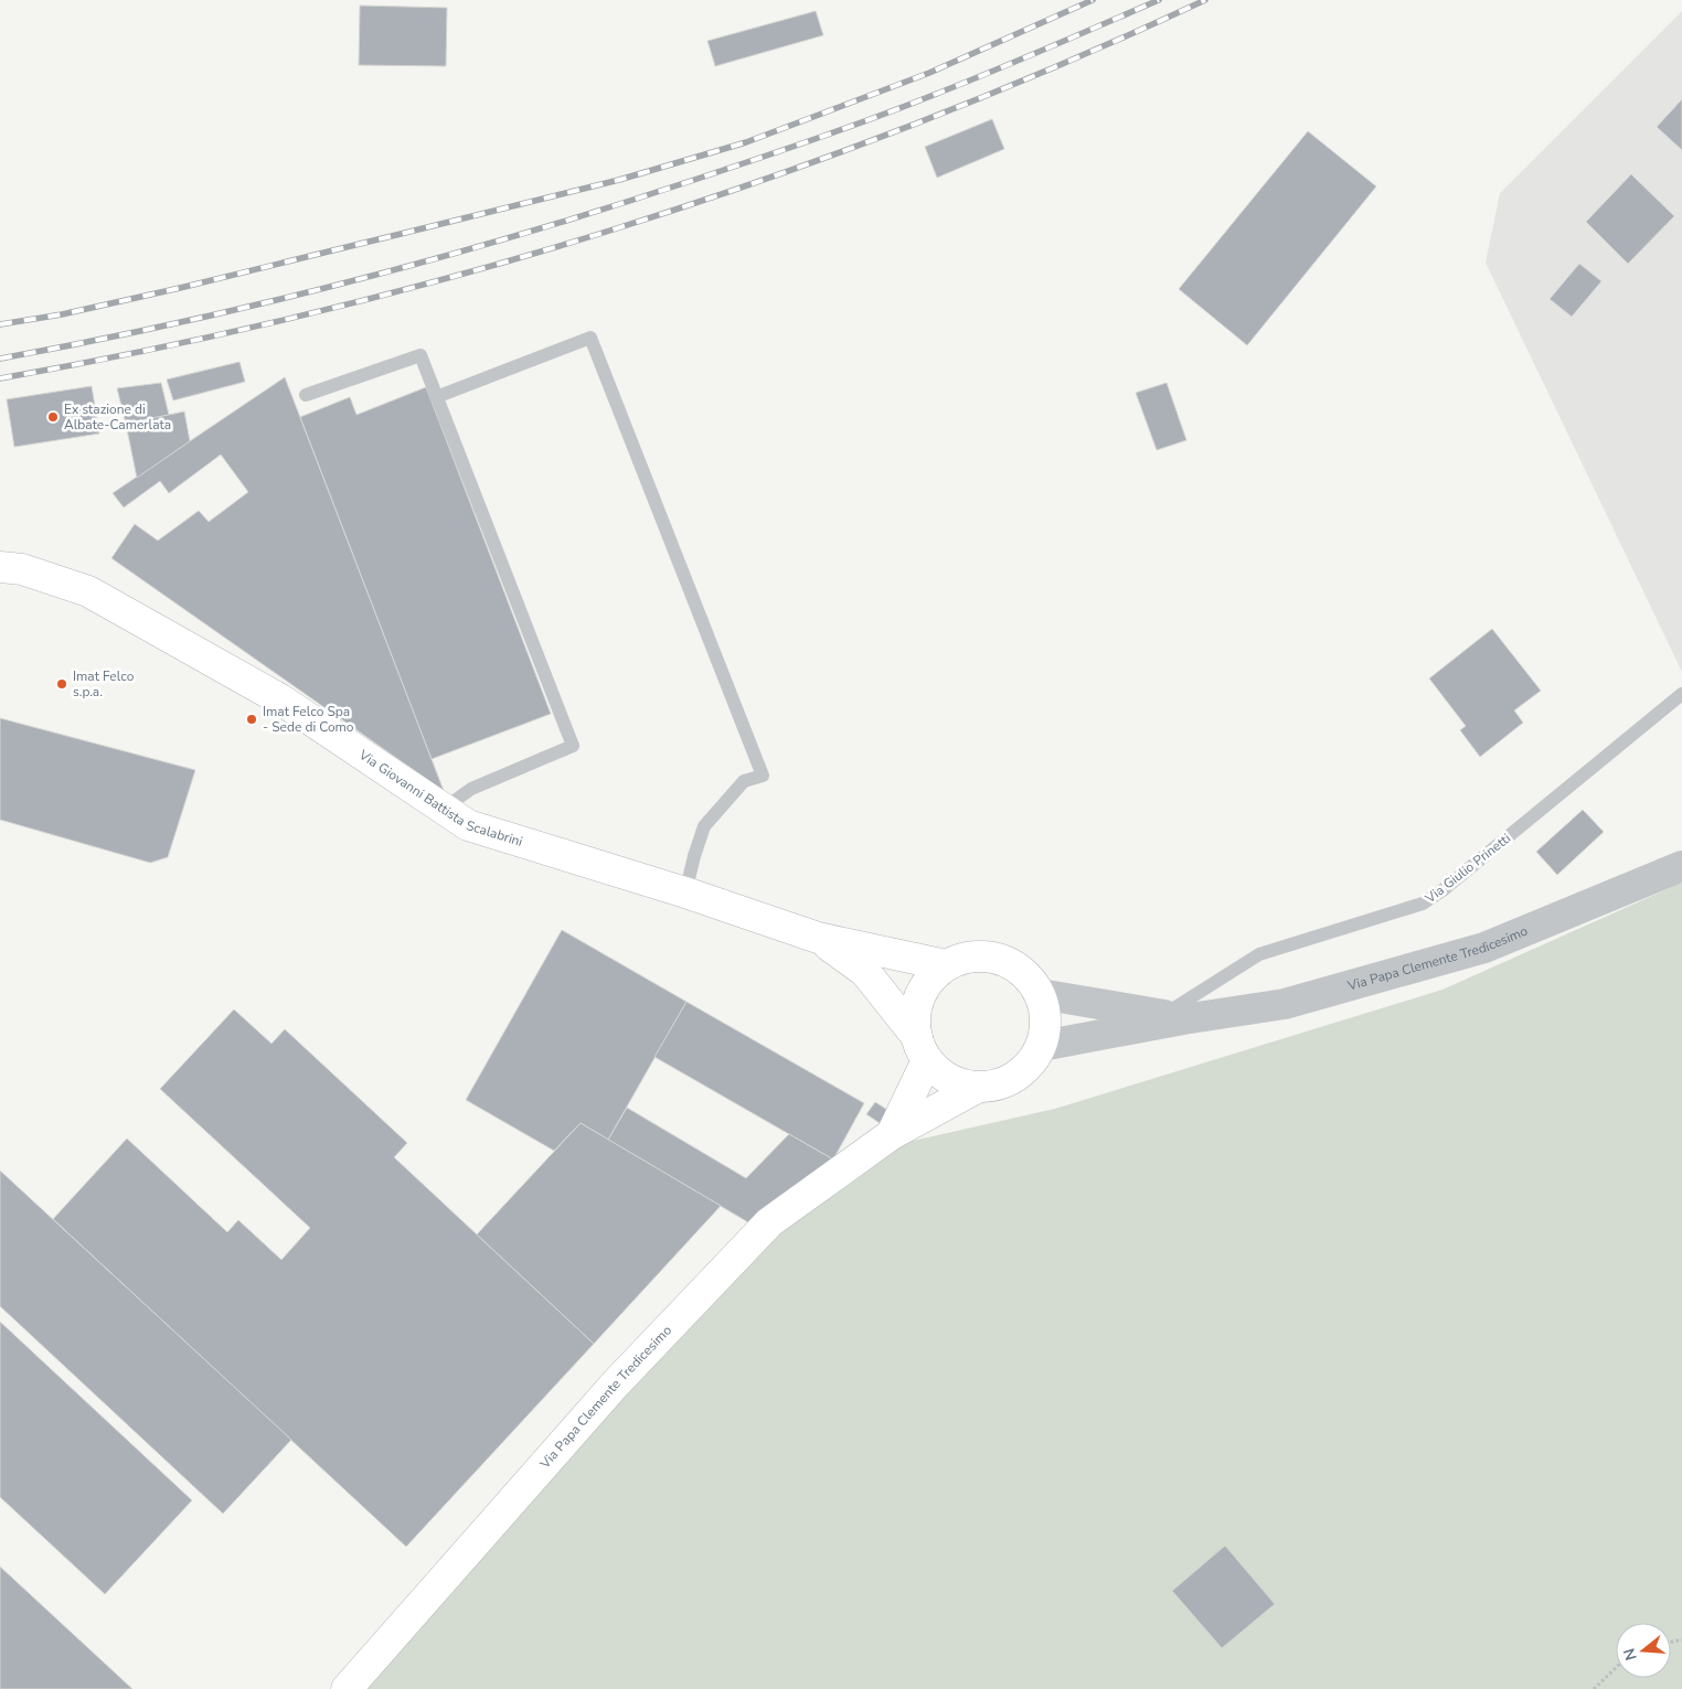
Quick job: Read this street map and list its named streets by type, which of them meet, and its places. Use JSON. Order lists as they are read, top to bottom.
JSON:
{
  "streets": {
    "main road": ["Via Giovanni Battista Scalabrini", "Via Papa Clemente Tredicesimo"],
    "lane": ["Via Giulio Prinetti"]
  },
  "crossings": [
    ["Via Giovanni Battista Scalabrini", "Via Papa Clemente Tredicesimo"],
    ["Via Giulio Prinetti", "Via Papa Clemente Tredicesimo"]
  ],
  "places": ["Ex stazione di Albate-Camerlata", "Imat Felco s.p.a.", "Imat Felco Spa - Sede di Como"],
  "north": "left"
}
